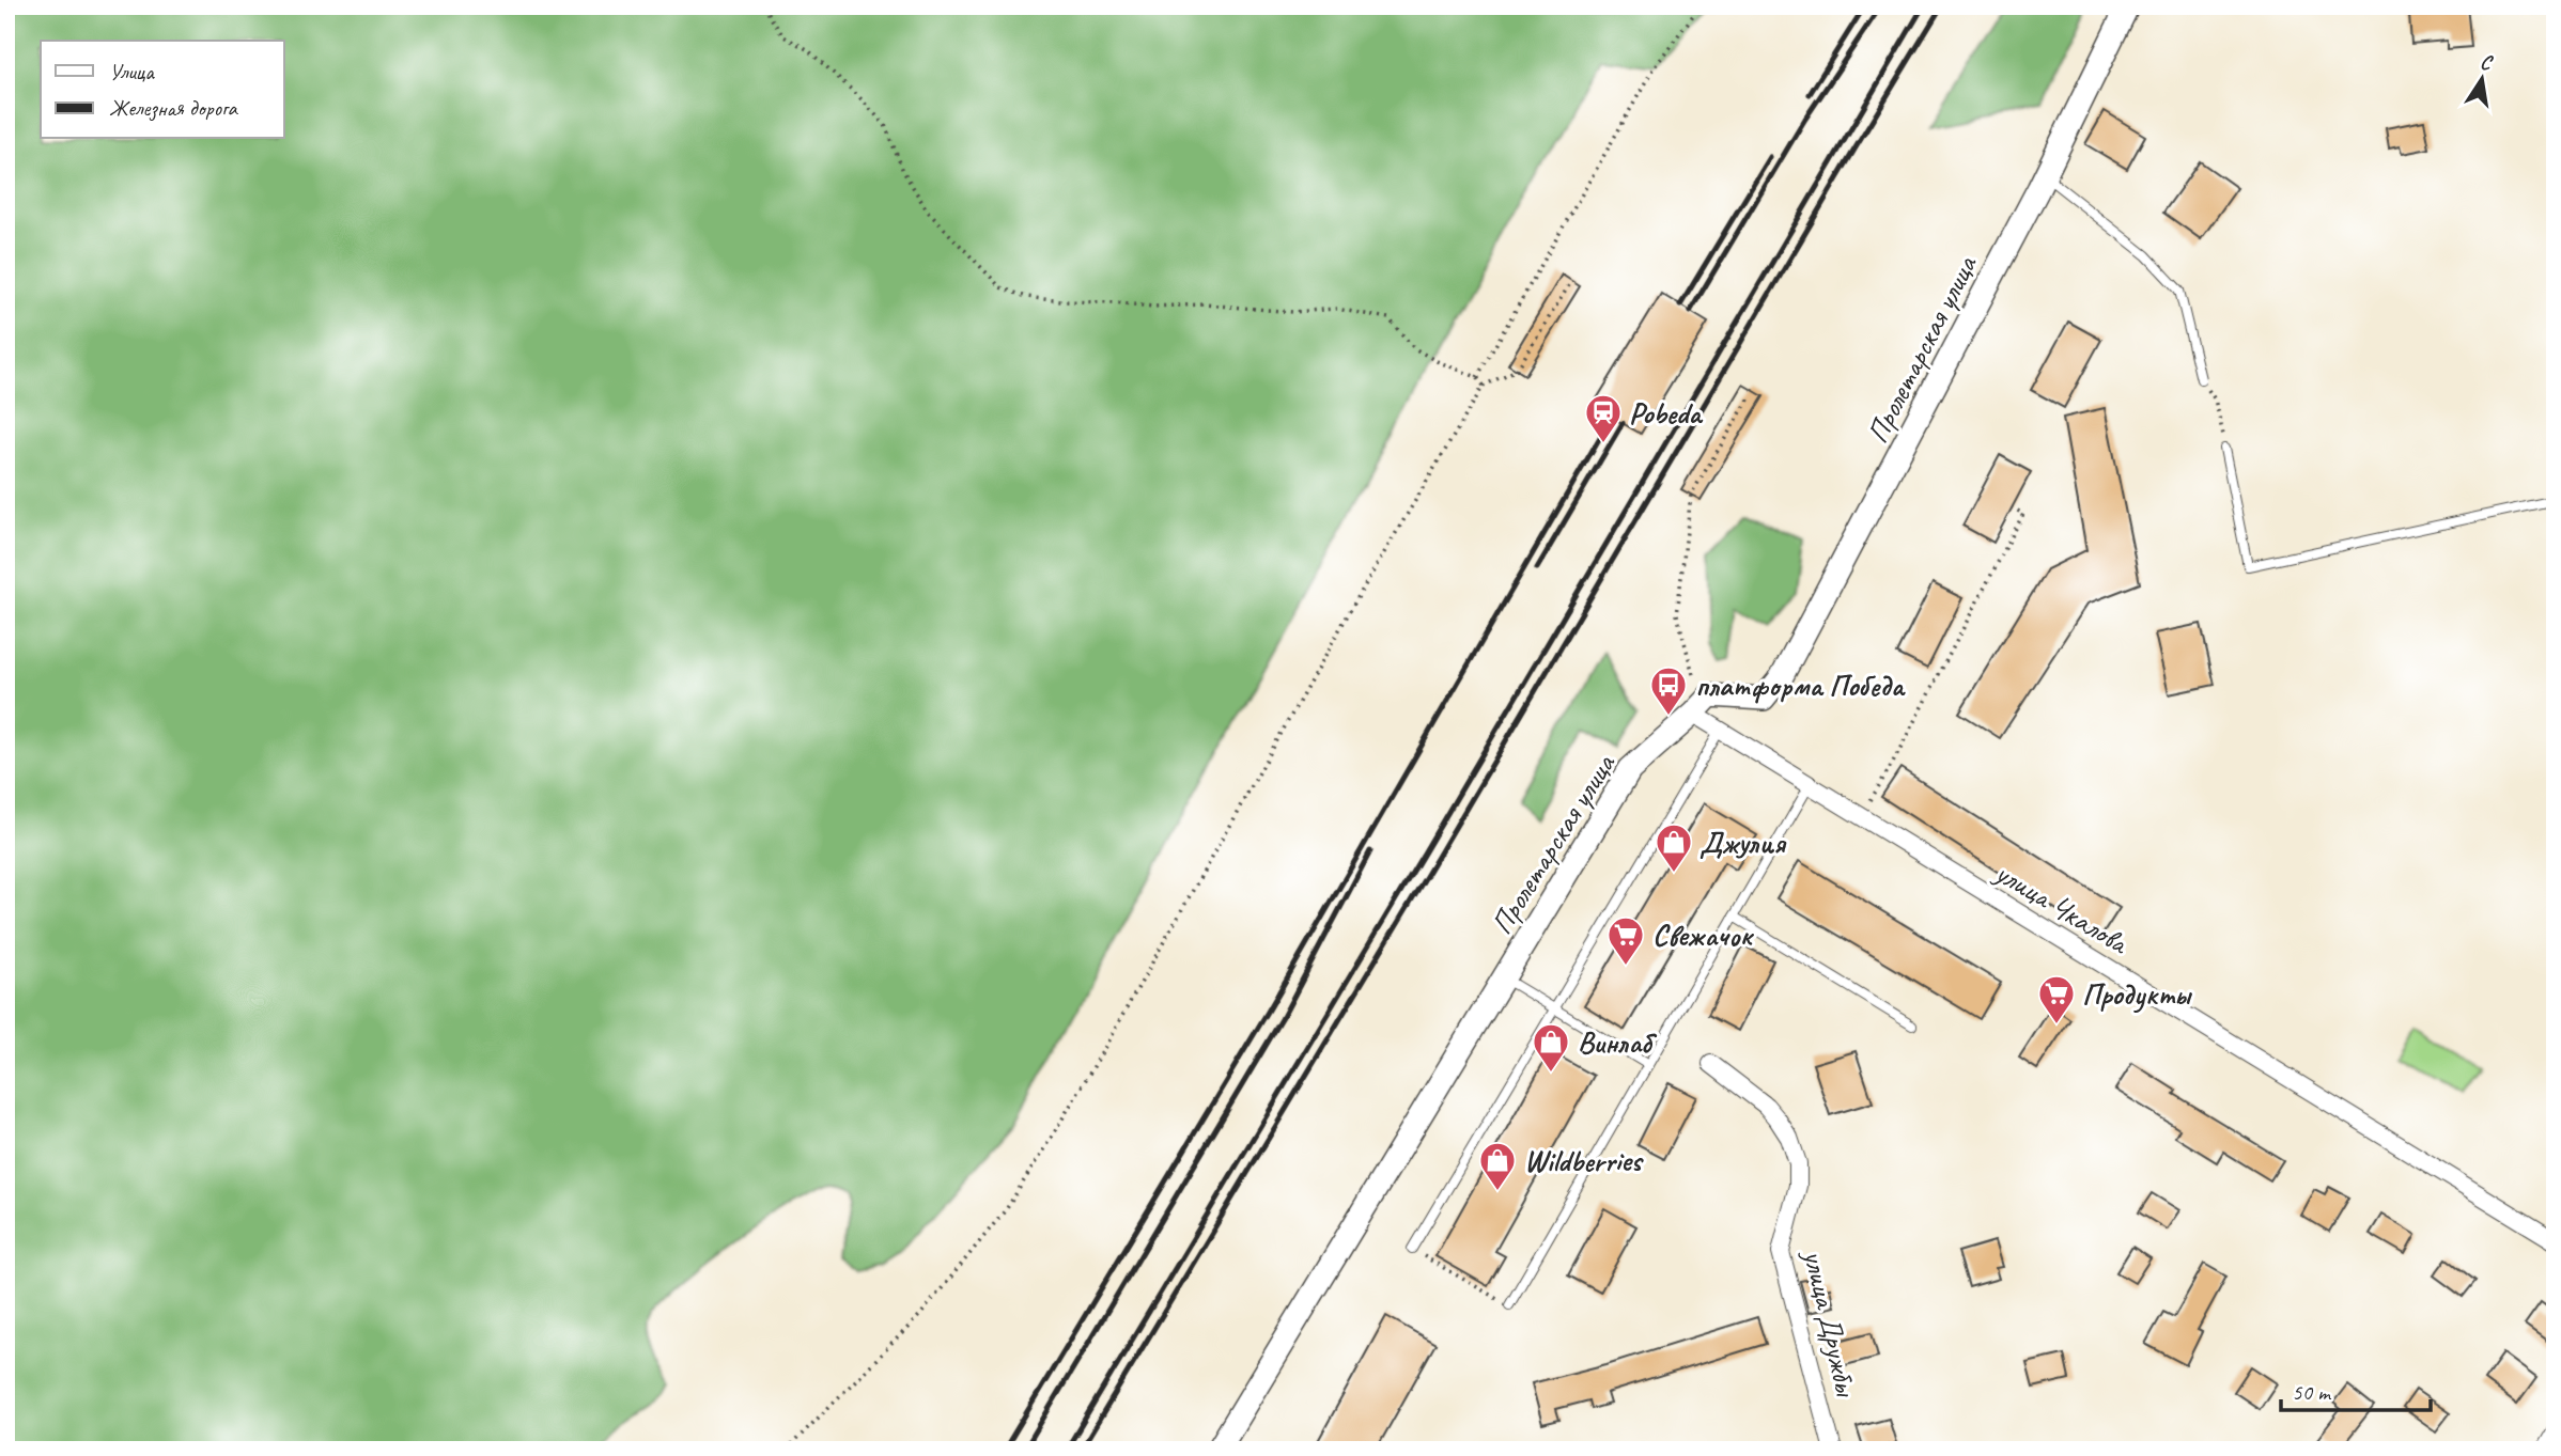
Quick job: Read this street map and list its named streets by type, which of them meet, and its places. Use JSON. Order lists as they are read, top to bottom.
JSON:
{
  "streets": {
    "main road": ["Пролетарская улица"],
    "street": ["улица Чкалова", "улица Дружбы"]
  },
  "crossings": [
    ["Пролетарская улица", "улица Чкалова"]
  ],
  "places": {
    "station": ["Pobeda"],
    "bus stop": ["платформа Победа"],
    "shop": ["Джулия", "Винлаб", "Wildberries"],
    "supermarket": ["Свежачок", "Продукты"]
  },
  "legend": ["Улица", "Железная дорога"],
  "scale_bar": "50 m",
  "north": "top"
}
